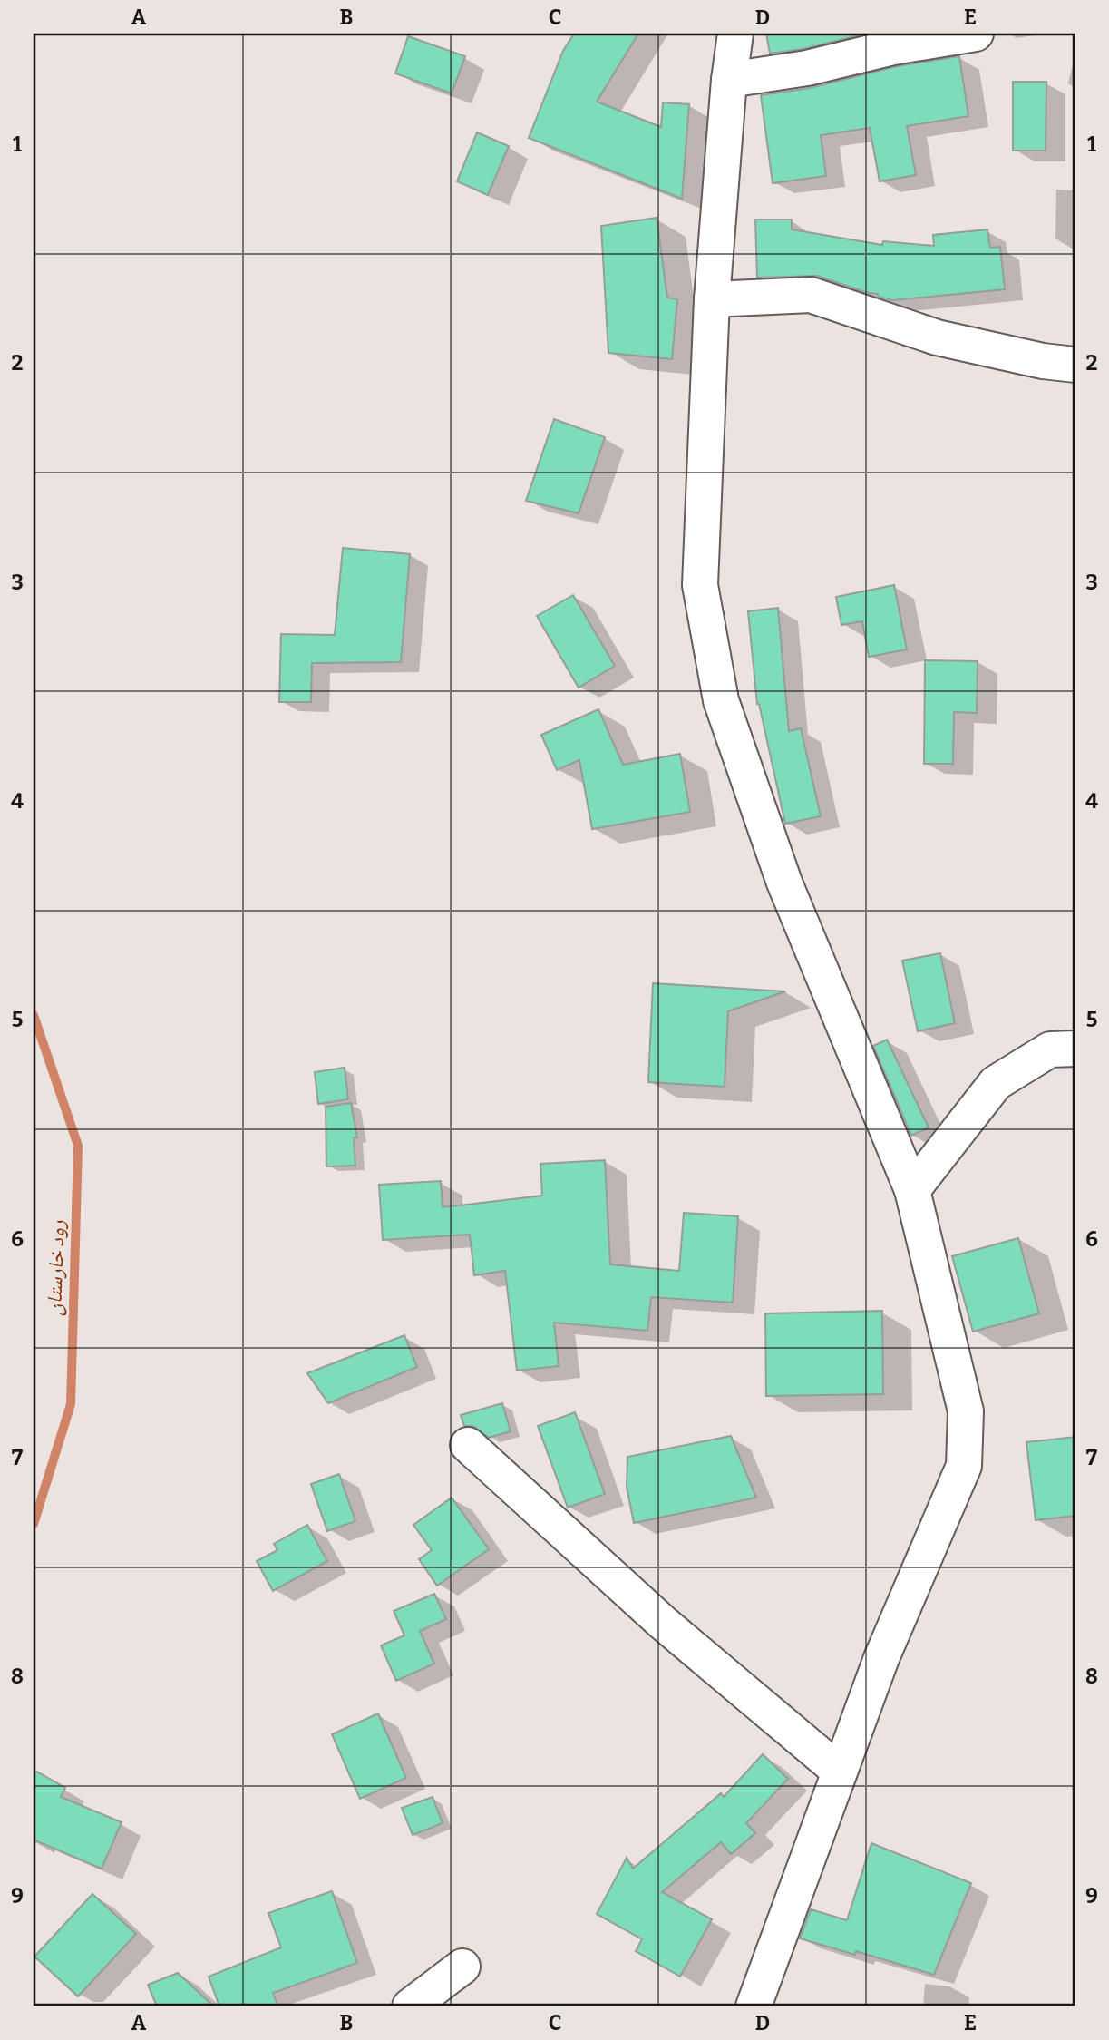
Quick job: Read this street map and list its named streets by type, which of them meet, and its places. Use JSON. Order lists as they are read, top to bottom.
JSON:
{
  "water": ["رود خارستان"],
  "grid": {
    "columns": [
      "A",
      "B",
      "C",
      "D",
      "E"
    ],
    "rows": [
      "1",
      "2",
      "3",
      "4",
      "5",
      "6",
      "7",
      "8",
      "9"
    ]
  }
}
